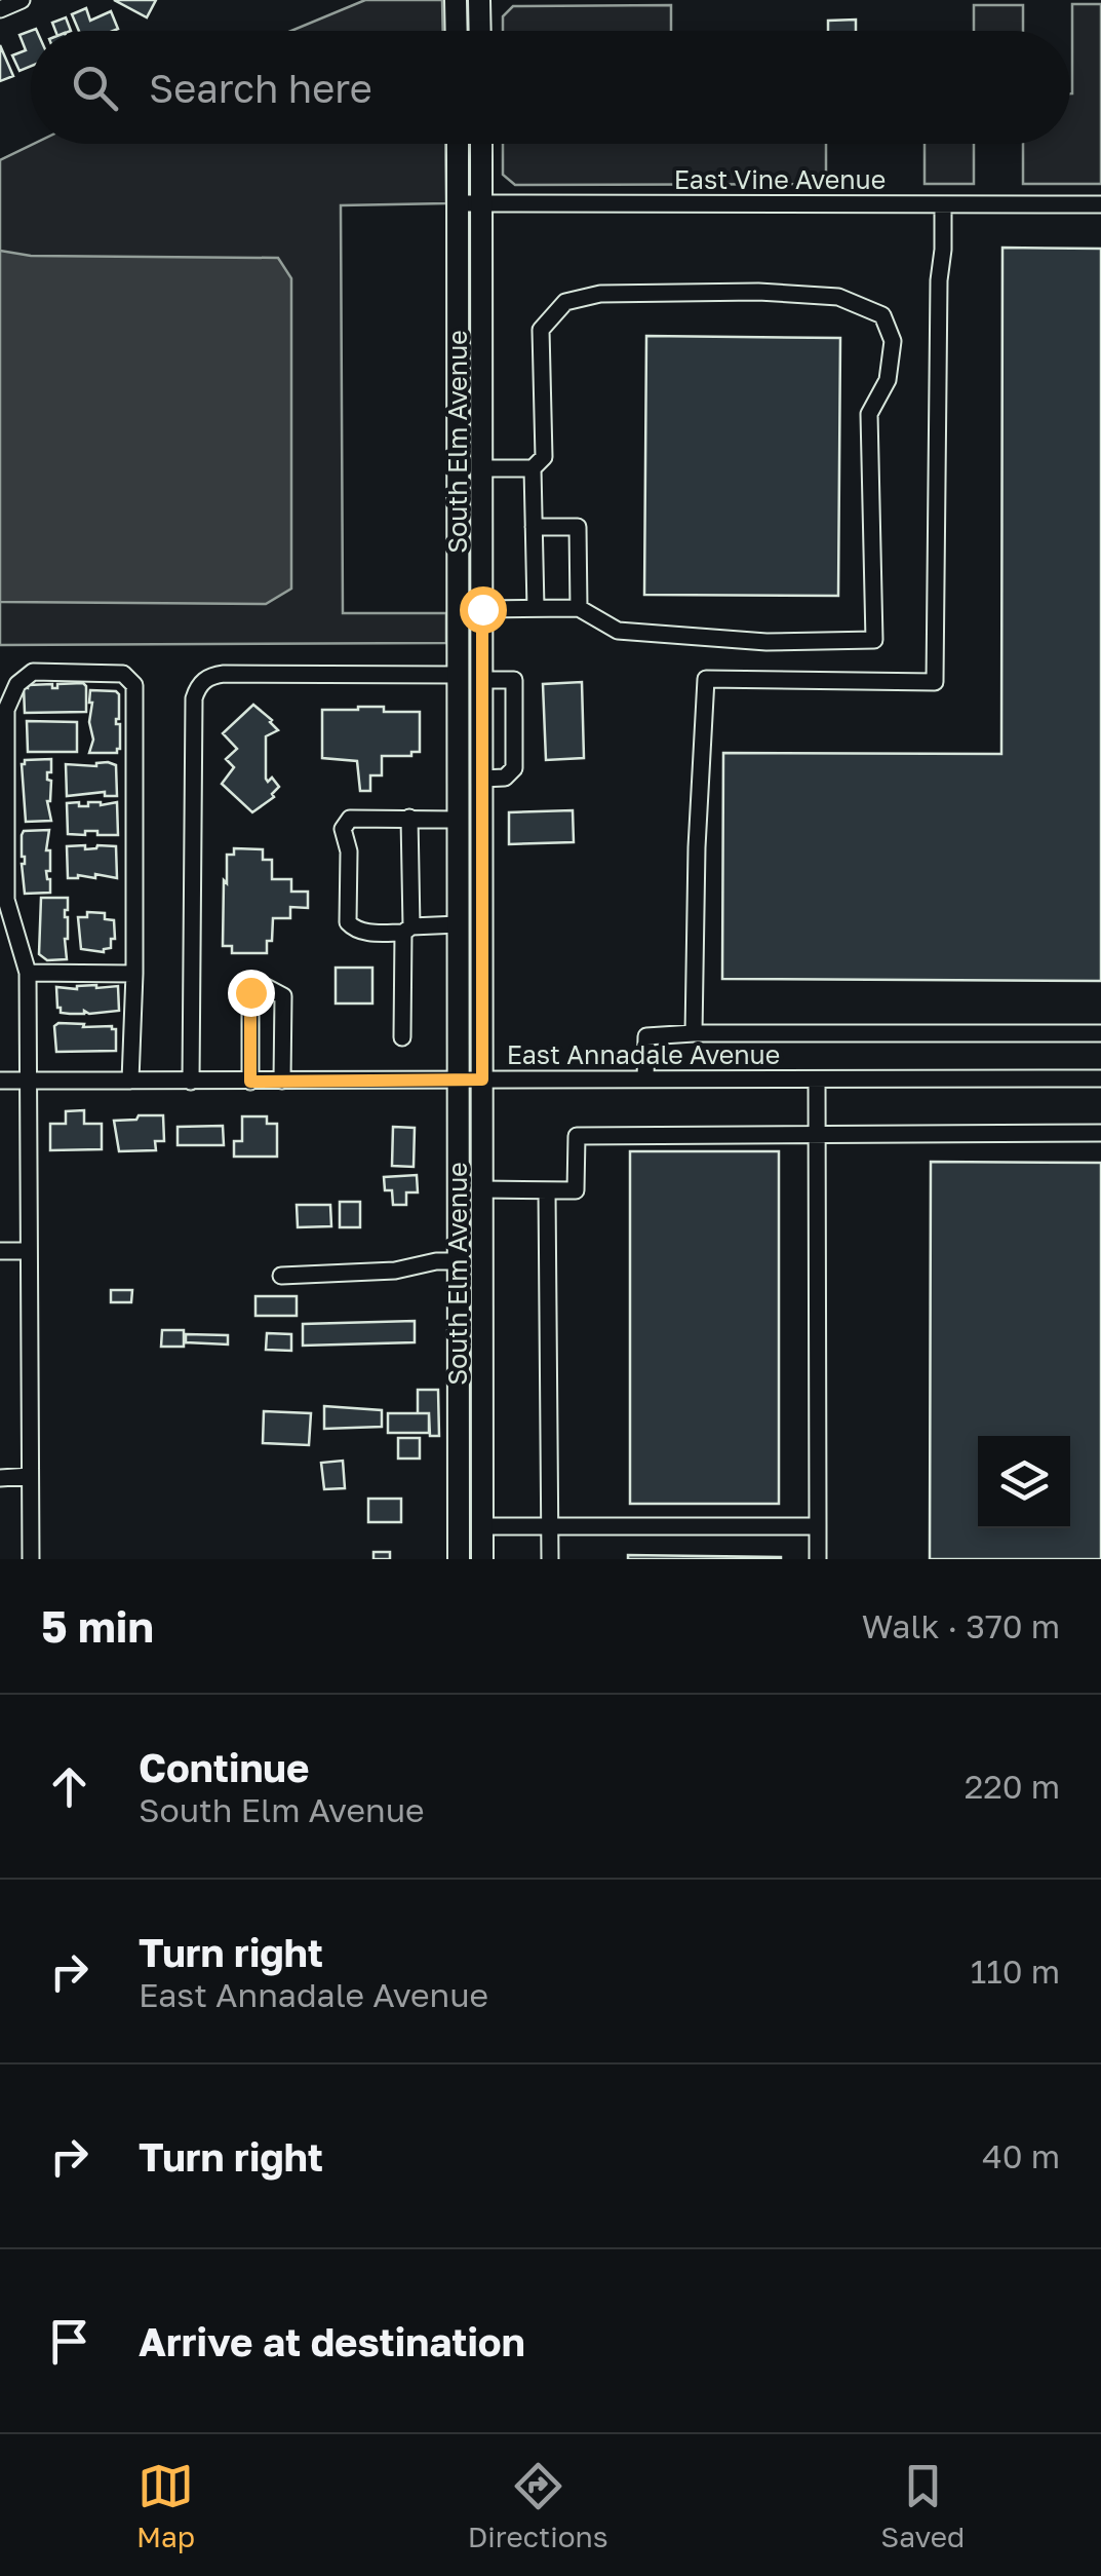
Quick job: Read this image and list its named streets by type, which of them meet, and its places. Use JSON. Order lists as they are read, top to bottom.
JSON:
{
  "streets": {
    "main road": ["South Elm Avenue"],
    "street": ["East Vine Avenue", "East Annadale Avenue"]
  },
  "crossings": [
    ["East Vine Avenue", "South Elm Avenue"],
    ["South Elm Avenue", "East Annadale Avenue"]
  ],
  "page": {
    "search": "Search here",
    "heading": ["5 min", "Walk · 370 m"],
    "list": [
      ["Continue", "South Elm Avenue", "220 m"],
      ["Turn right", "East Annadale Avenue", "110 m"],
      ["Turn right", "40 m"],
      "Arrive at destination"
    ],
    "nav": ["Map", "Directions", "Saved"]
  }
}
